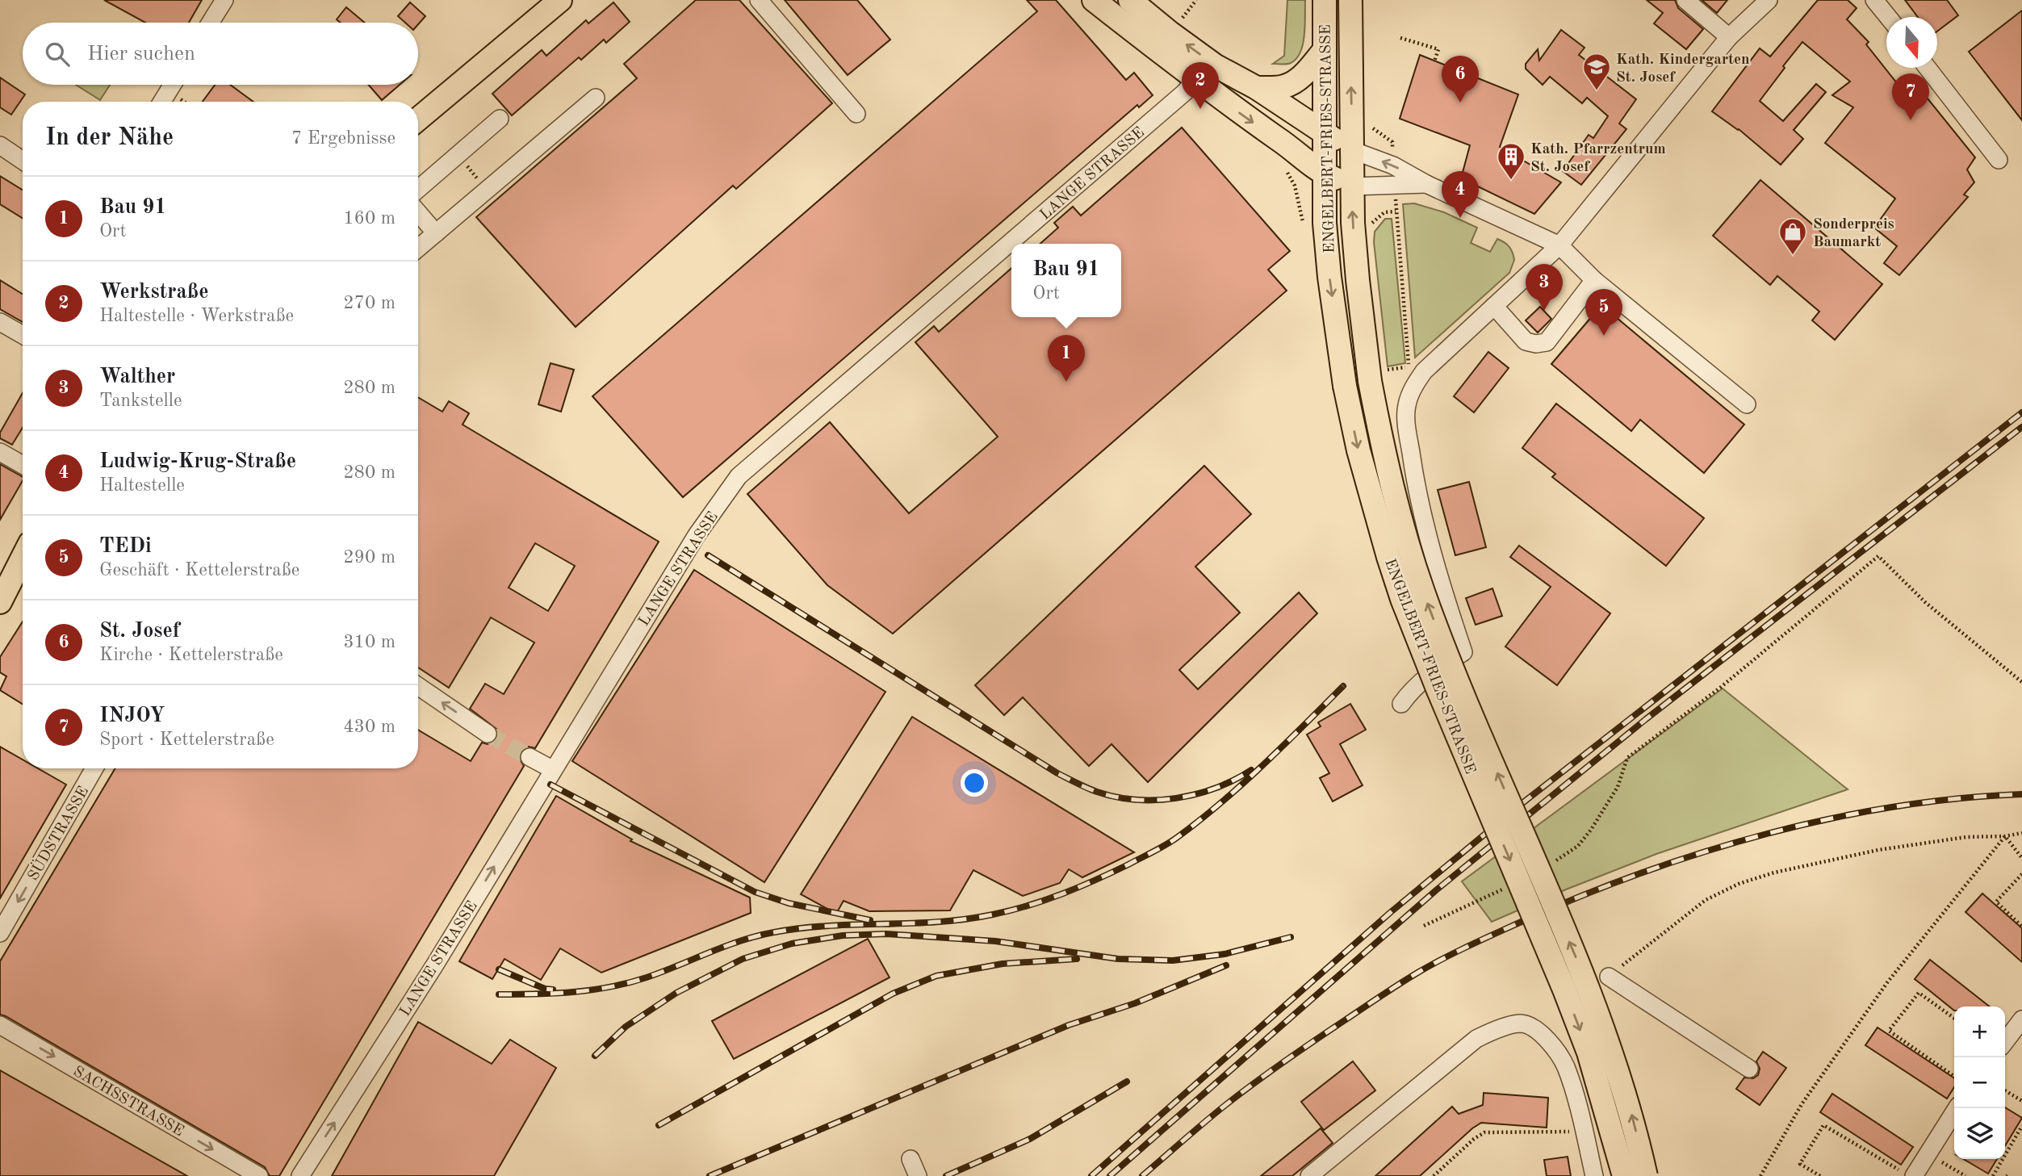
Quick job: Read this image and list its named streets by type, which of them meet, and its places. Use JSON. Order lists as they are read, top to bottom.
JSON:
{
  "streets": {
    "main road": ["ENGELBERT-FRIES-STRASSE"],
    "street": ["LANGE STRASSE", "SÜDSTRASSE", "SACHSSTRASSE"]
  },
  "one_way": ["SÜDSTRASSE", "SACHSSTRASSE"],
  "places": {
    "school or university": ["Kath. Kindergarten St. Josef"],
    "building": ["Kath. Pfarrzentrum St. Josef"],
    "shop": ["Sonderpreis Baumarkt"]
  },
  "north": "bottom",
  "page": {
    "search": "Hier suchen",
    "pins": [
      "6",
      "2",
      "7",
      "4",
      "3",
      "5",
      "1"
    ],
    "heading": ["In der Nähe", "7 Ergebnisse"],
    "list": [
      {
        "mark": "1",
        "name": "Bau 91",
        "note": "Ort",
        "value": "160 m"
      },
      {
        "mark": "2",
        "name": "Werkstraße",
        "note": "Haltestelle · Werkstraße",
        "value": "270 m"
      },
      {
        "mark": "3",
        "name": "Walther",
        "note": "Tankstelle",
        "value": "280 m"
      },
      {
        "mark": "4",
        "name": "Ludwig-Krug-Straße",
        "note": "Haltestelle",
        "value": "280 m"
      },
      {
        "mark": "5",
        "name": "TEDi",
        "note": "Geschäft · Kettelerstraße",
        "value": "290 m"
      },
      {
        "mark": "6",
        "name": "St. Josef",
        "note": "Kirche · Kettelerstraße",
        "value": "310 m"
      },
      {
        "mark": "7",
        "name": "INJOY",
        "note": "Sport · Kettelerstraße",
        "value": "430 m"
      }
    ],
    "popup": ["Bau 91", "Ort"],
    "map_buttons": ["+", "−"]
  }
}
